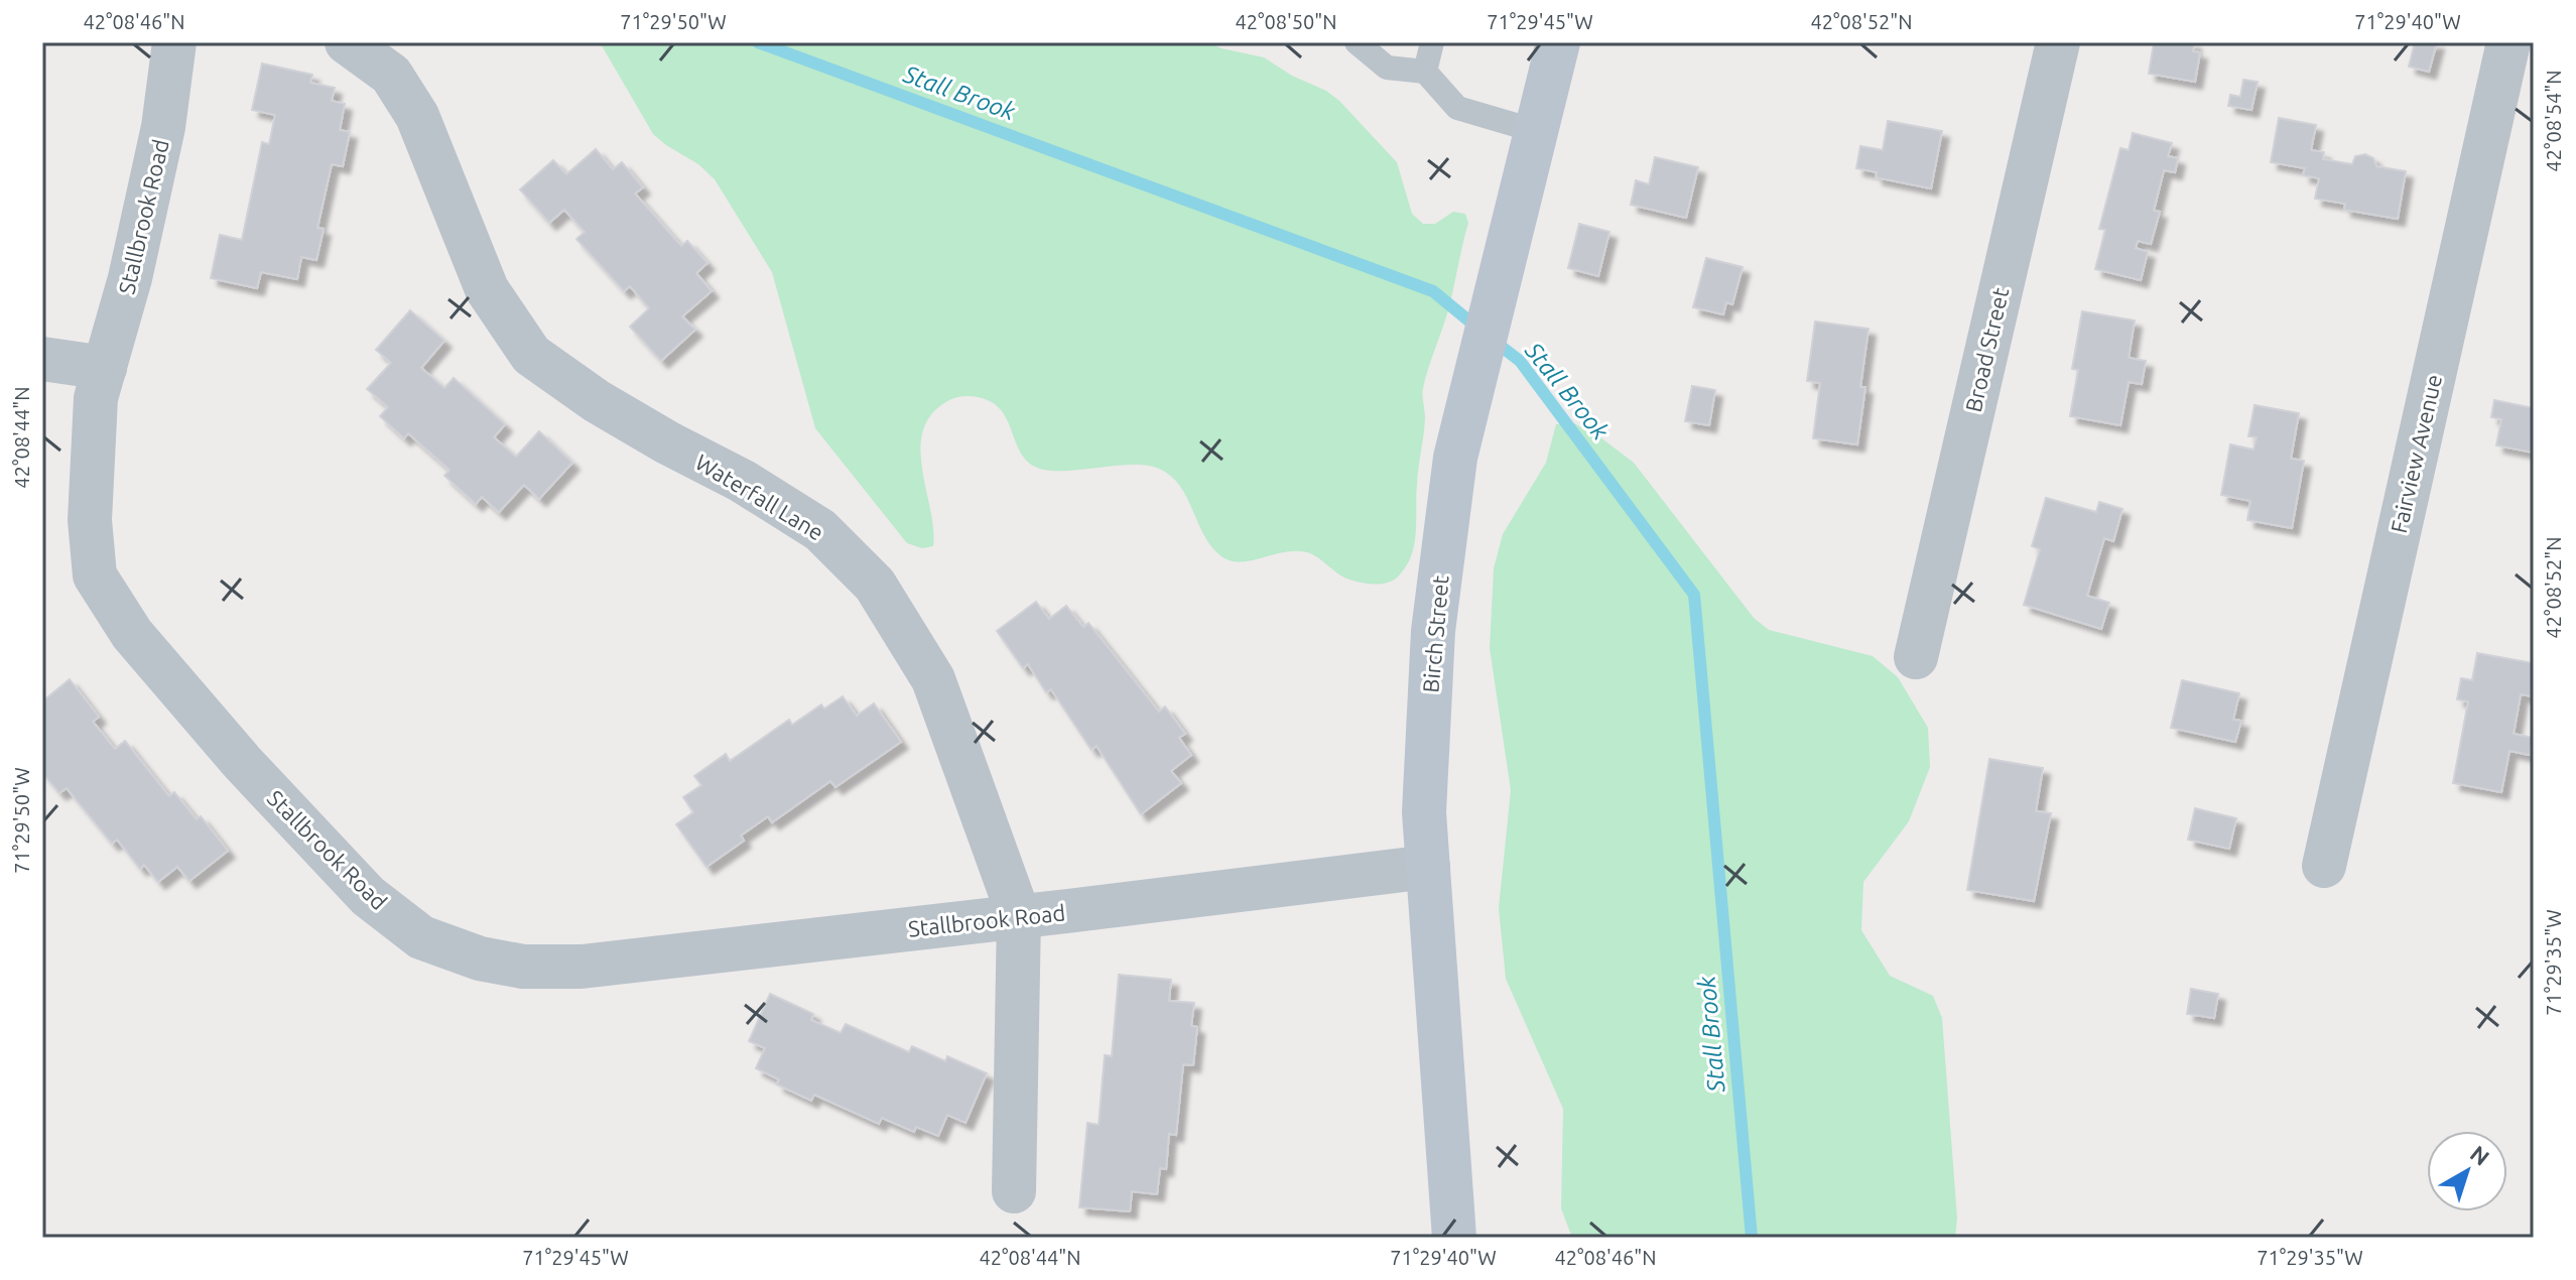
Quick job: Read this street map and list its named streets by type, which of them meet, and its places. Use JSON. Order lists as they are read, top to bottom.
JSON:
{
  "streets": {
    "street": [
      "Stallbrook Road",
      "Broad Street",
      "Fairview Avenue",
      "Waterfall Lane",
      "Birch Street"
    ]
  },
  "crossings": [
    ["Stallbrook Road", "Waterfall Lane"],
    ["Stallbrook Road", "Birch Street"]
  ],
  "water": ["Stall Brook"],
  "north": "top right",
  "coordinates": [
    "42°08'46\"N",
    "71°29'50\"W",
    "42°08'50\"N",
    "71°29'45\"W",
    "42°08'52\"N",
    "71°29'40\"W",
    "42°08'54\"N",
    "42°08'44\"N",
    "71°29'35\"W"
  ]
}
